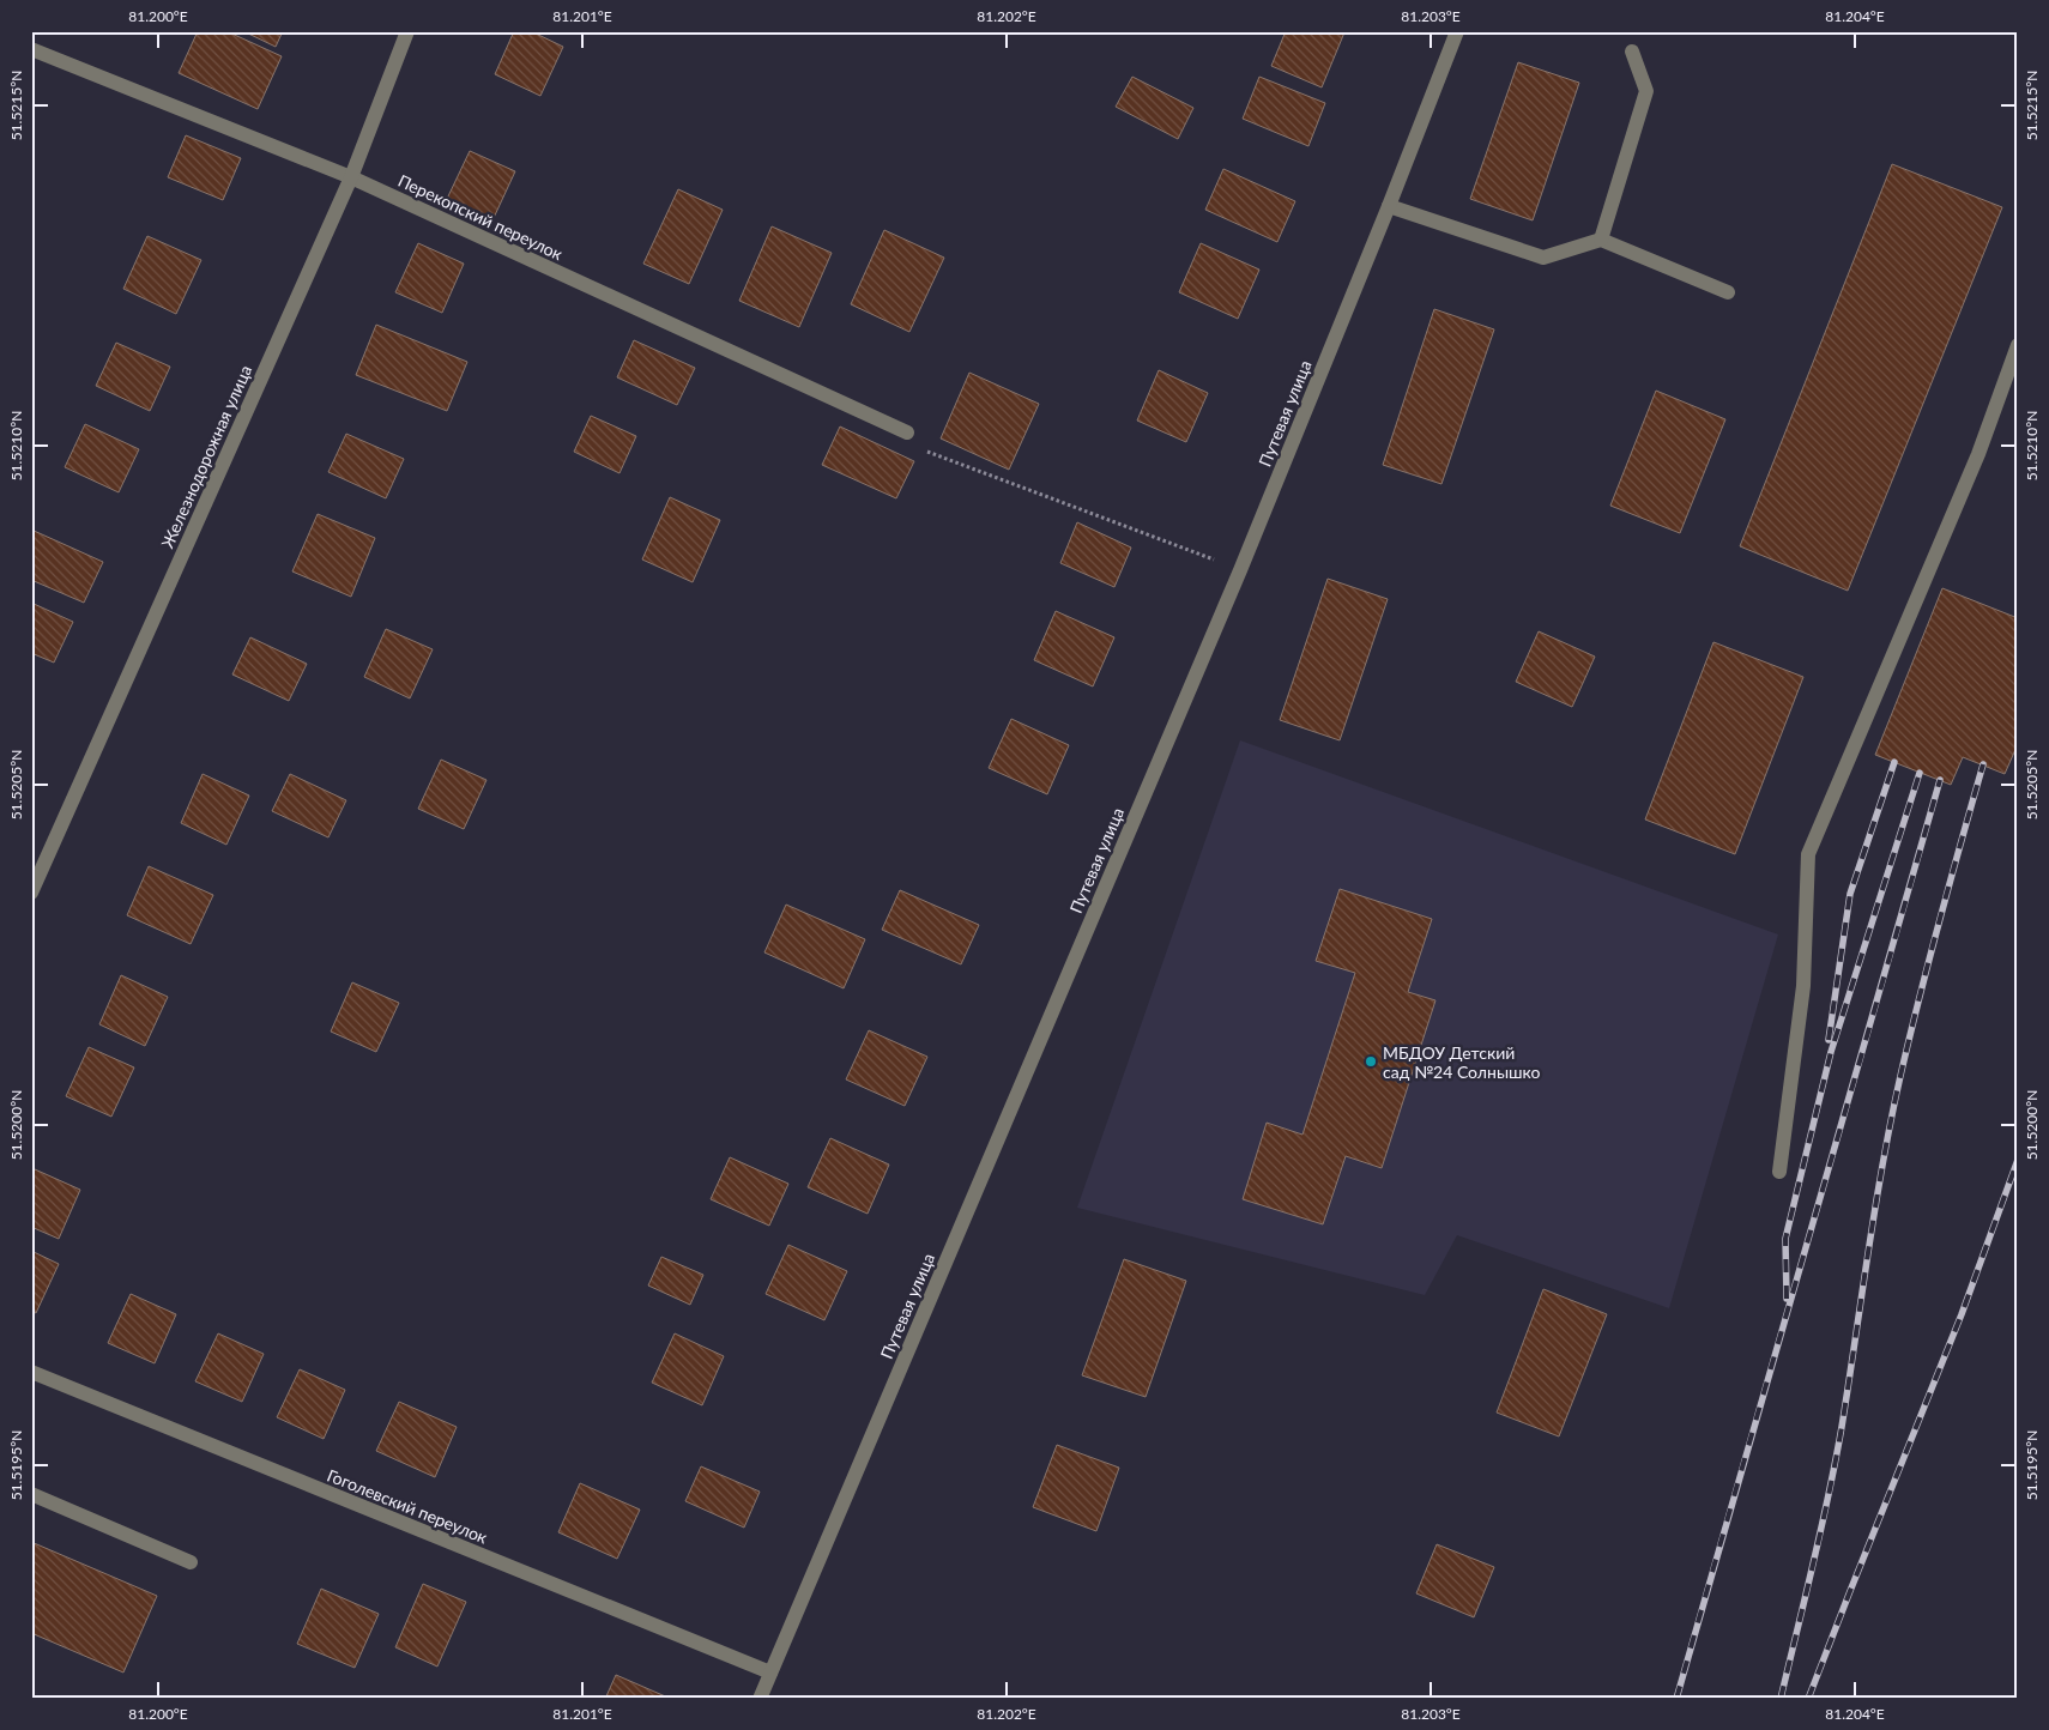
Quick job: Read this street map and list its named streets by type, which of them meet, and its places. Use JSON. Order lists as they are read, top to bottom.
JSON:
{
  "streets": {
    "street": [
      "Перекопский переулок",
      "Путевая улица",
      "Железнодорожная улица",
      "Гоголевский переулок"
    ]
  },
  "crossings": [
    ["Перекопский переулок", "Железнодорожная улица"],
    ["Путевая улица", "Гоголевский переулок"]
  ],
  "places": ["МБДОУ Детский сад №24 Солнышко"],
  "coordinates": [
    "81.200°E",
    "81.201°E",
    "81.202°E",
    "81.203°E",
    "81.204°E",
    "51.5215°N",
    "51.5210°N",
    "51.5205°N",
    "51.5200°N",
    "51.5195°N"
  ]
}
